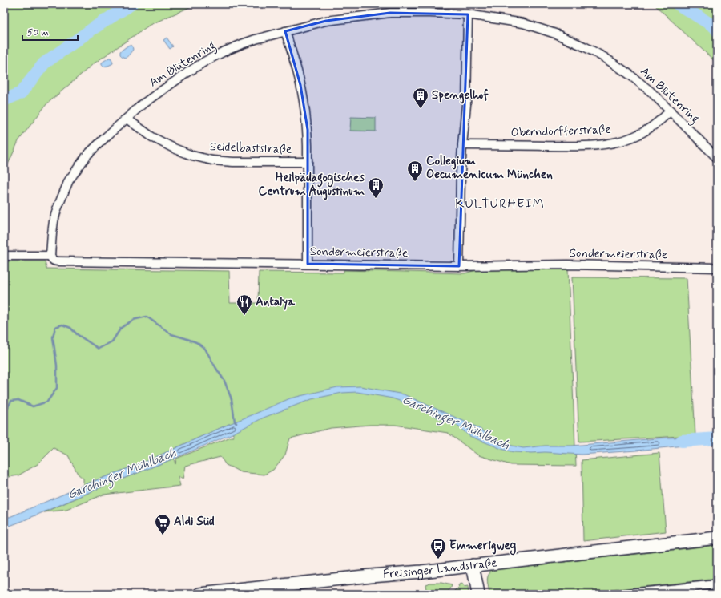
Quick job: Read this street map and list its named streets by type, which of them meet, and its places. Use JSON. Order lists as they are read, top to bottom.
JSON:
{
  "streets": {
    "main road": ["Freisinger Landstraße"],
    "street": [
      "Am Blütenring",
      "Oberndorfferstraße",
      "Seidelbaststraße",
      "Sondermeierstraße"
    ]
  },
  "crossings": [
    ["Am Blütenring", "Oberndorfferstraße"],
    ["Am Blütenring", "Seidelbaststraße"],
    ["Am Blütenring", "Sondermeierstraße"]
  ],
  "districts": ["KULTURHEIM"],
  "water": ["Garchinger Mühlbach"],
  "places": {
    "building": ["Spengelhof", "Collegium Oecumenicum München", "Heilpädagogisches Centrum Augustinum"],
    "restaurant": ["Antalya"],
    "supermarket": ["Aldi Süd"],
    "bus stop": ["Emmerigweg"]
  },
  "scale_bar": "50 m"
}
